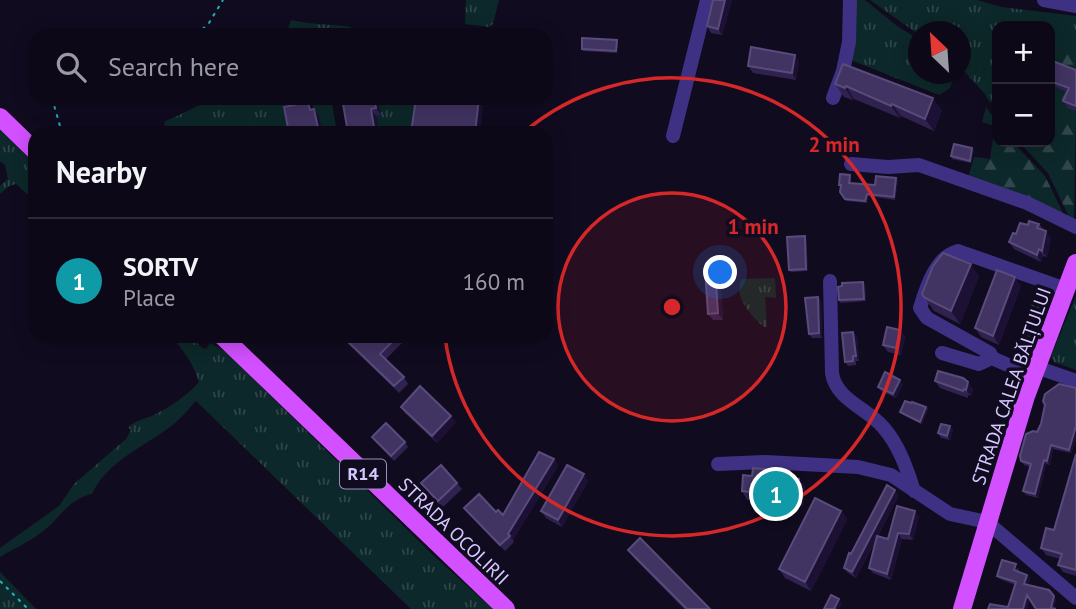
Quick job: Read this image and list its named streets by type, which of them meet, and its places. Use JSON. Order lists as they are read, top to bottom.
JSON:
{
  "streets": {
    "main road": ["STRADA CALEA BĂLȚULUI", "R14", "STRADA OCOLIRII"]
  },
  "north": "top left",
  "page": {
    "map_buttons": ["+", "−"],
    "search": "Search here",
    "heading": "Nearby",
    "list": [
      {
        "mark": "1",
        "name": "SORTV",
        "note": "Place",
        "value": "160 m"
      }
    ],
    "pins": "1"
  },
  "rings": ["2 min", "1 min"]
}
